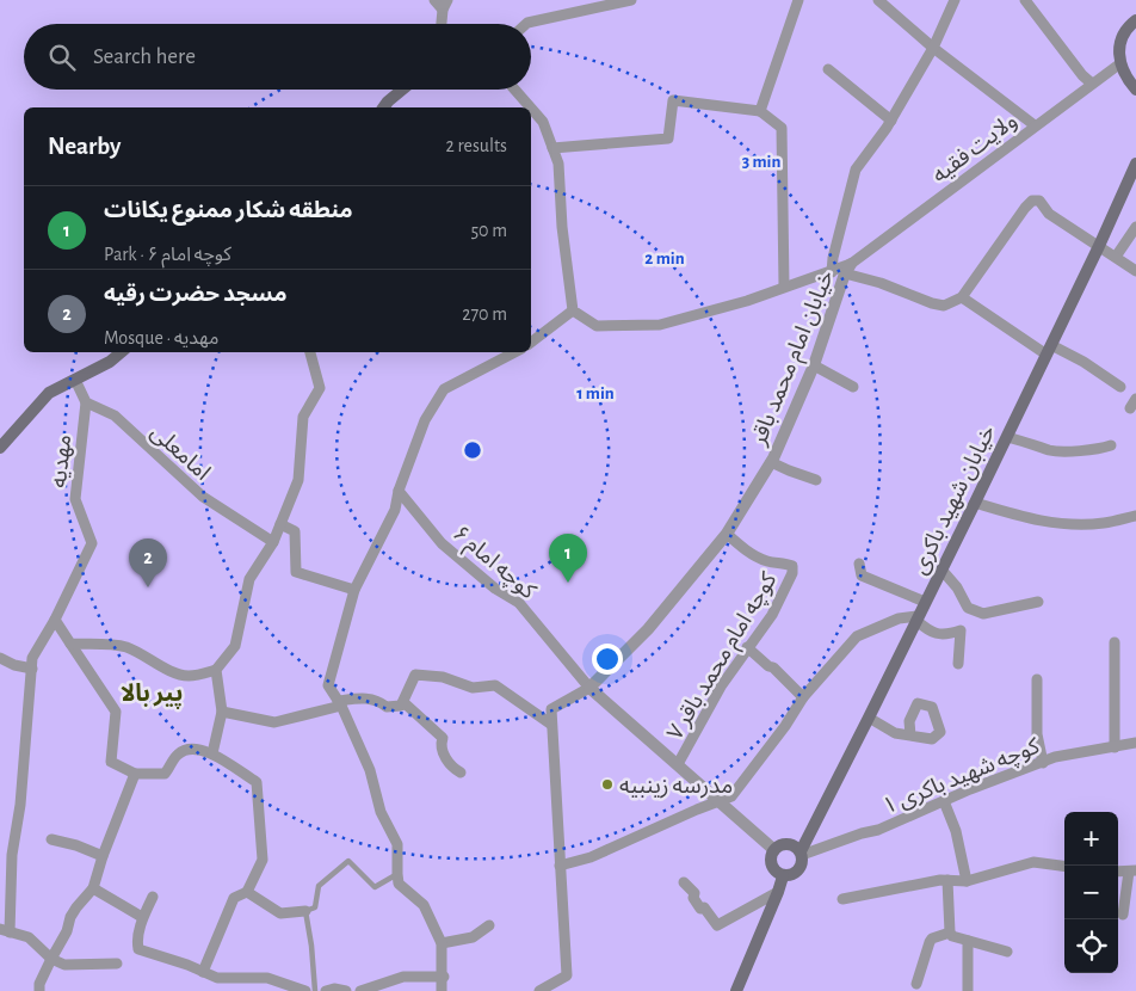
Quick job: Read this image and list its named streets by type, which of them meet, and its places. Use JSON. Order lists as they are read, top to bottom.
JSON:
{
  "streets": {
    "main road": ["خیابان شهید باکری"],
    "street": [
      "ولایت فقیه",
      "خیابان امام محمد باقر",
      "امامعلی",
      "مهدیه",
      "کوچه امام ۶",
      "کوچه امام محمد باقر ۷",
      "کوچه شهید باکری ۱"
    ]
  },
  "crossings": [
    ["ولایت فقیه", "خیابان امام محمد باقر"],
    ["خیابان امام محمد باقر", "کوچه امام ۶"],
    ["خیابان امام محمد باقر", "کوچه امام محمد باقر ۷"],
    ["امامعلی", "مهدیه"],
    ["خیابان شهید باکری", "کوچه شهید باکری ۱"]
  ],
  "districts": ["پیر بالا"],
  "places": ["مدرسه زینبیه"],
  "page": {
    "search": "Search here",
    "heading": ["Nearby", "2 results"],
    "list": [
      {
        "mark": "1",
        "name": "منطقه شکار ممنوع یکانات",
        "note": "Park · کوچه امام ۶",
        "value": "50 m"
      },
      {
        "mark": "2",
        "name": "مسجد حضرت رقیه",
        "note": "Mosque · مهدیه",
        "value": "270 m"
      }
    ],
    "pins": ["1", "2"],
    "map_buttons": ["+", "−"]
  },
  "rings": ["3 min", "2 min", "1 min"]
}
